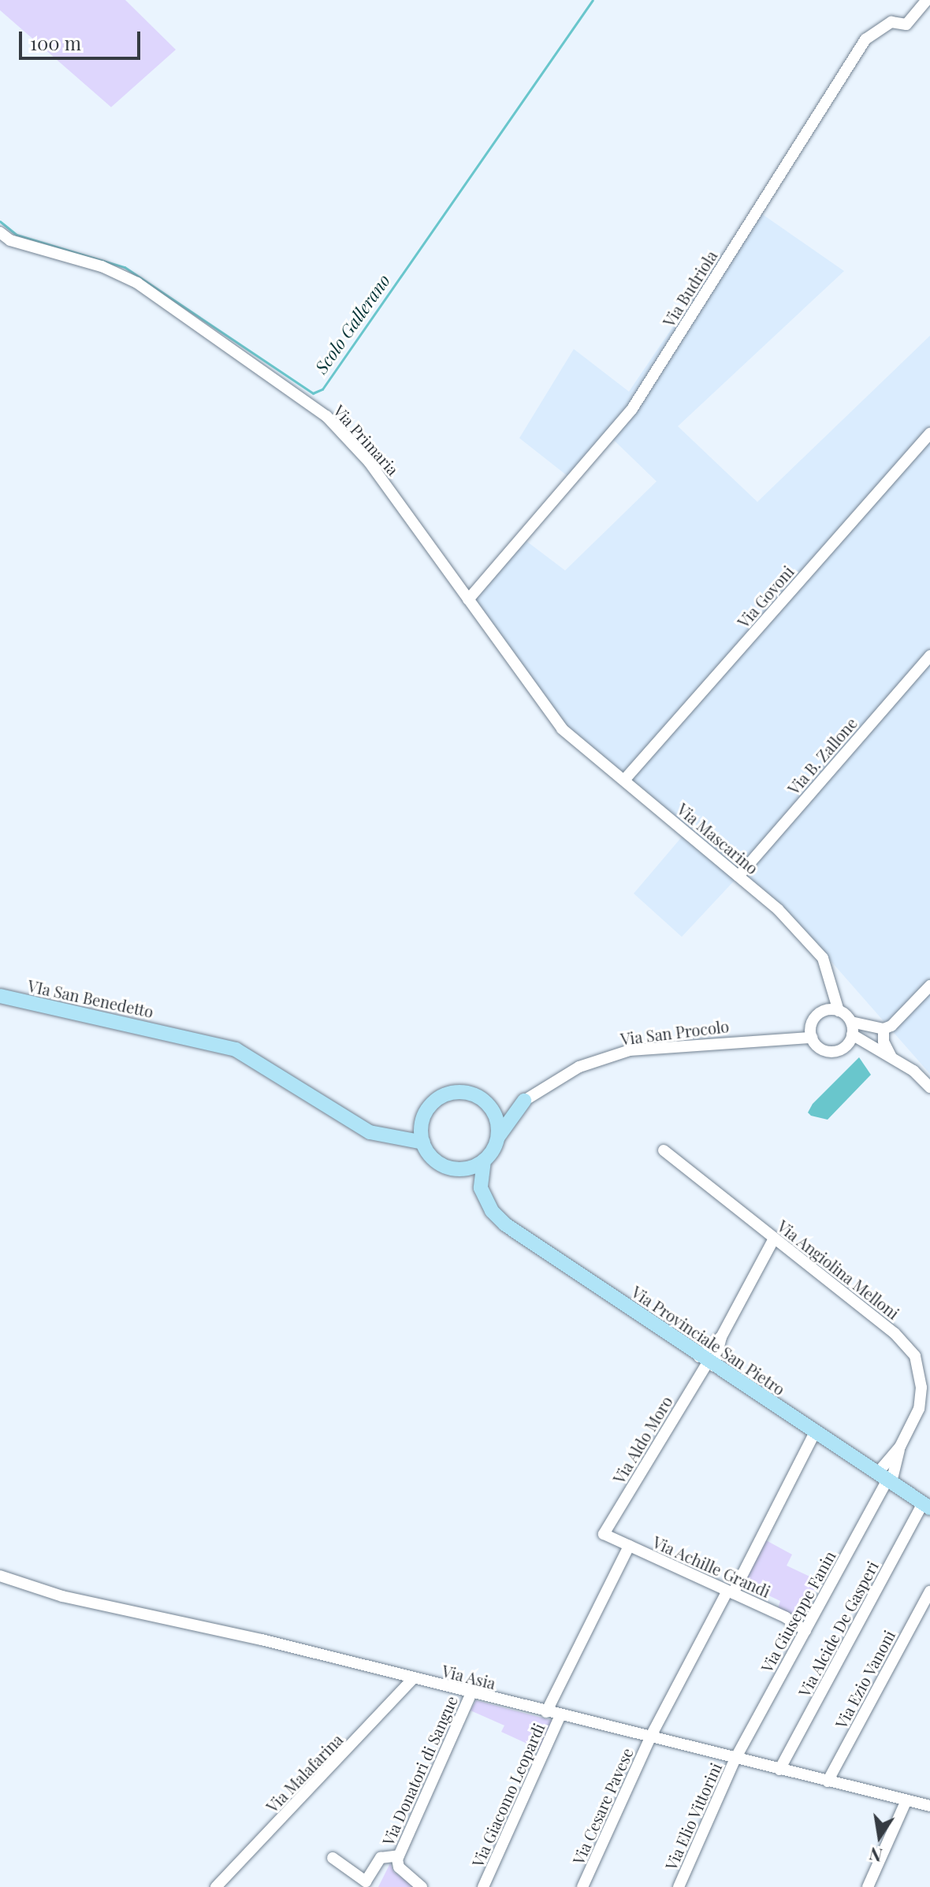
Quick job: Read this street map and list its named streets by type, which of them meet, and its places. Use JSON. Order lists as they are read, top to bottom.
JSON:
{
  "streets": {
    "main road": ["VIa San Benedetto", "Via Provinciale San Pietro"],
    "street": [
      "Via Budriola",
      "Via Primaria",
      "Via Govoni",
      "Via B. Zallone",
      "Via Mascarino",
      "Via San Procolo",
      "Via Angiolina Melloni",
      "Via Aldo Moro",
      "Via Achille Grandi",
      "Via Giuseppe Fanin",
      "Via Alcide De Gasperi",
      "Via Asia",
      "Via Ezio Vanoni",
      "Via Donatori di Sangue",
      "Via Malafarina",
      "Via Giacomo Leopardi",
      "Via Cesare Pavese",
      "Via Elio Vittorini"
    ]
  },
  "crossings": [
    ["Via Budriola", "Via Primaria"],
    ["Via Primaria", "Via Mascarino"],
    ["Via Govoni", "Via Mascarino"],
    ["Via B. Zallone", "Via Mascarino"],
    ["Via Mascarino", "Via San Procolo"],
    ["Via Angiolina Melloni", "Via Provinciale San Pietro"],
    ["Via Angiolina Melloni", "Via Giuseppe Fanin"],
    ["Via Provinciale San Pietro", "Via Aldo Moro"],
    ["Via Provinciale San Pietro", "Via Giuseppe Fanin"],
    ["Via Provinciale San Pietro", "Via Alcide De Gasperi"],
    ["Via Provinciale San Pietro", "Via Cesare Pavese"],
    ["Via Aldo Moro", "Via Achille Grandi"],
    ["Via Achille Grandi", "Via Giuseppe Fanin"],
    ["Via Achille Grandi", "Via Cesare Pavese"],
    ["Via Giuseppe Fanin", "Via Asia"],
    ["Via Giuseppe Fanin", "Via Elio Vittorini"],
    ["Via Alcide De Gasperi", "Via Asia"],
    ["Via Asia", "Via Ezio Vanoni"],
    ["Via Asia", "Via Donatori di Sangue"],
    ["Via Asia", "Via Malafarina"],
    ["Via Asia", "Via Giacomo Leopardi"],
    ["Via Asia", "Via Cesare Pavese"],
    ["Via Asia", "Via Elio Vittorini"]
  ],
  "water": ["Scolo Gallerano"],
  "scale_bar": "100 m",
  "north": "bottom"
}
